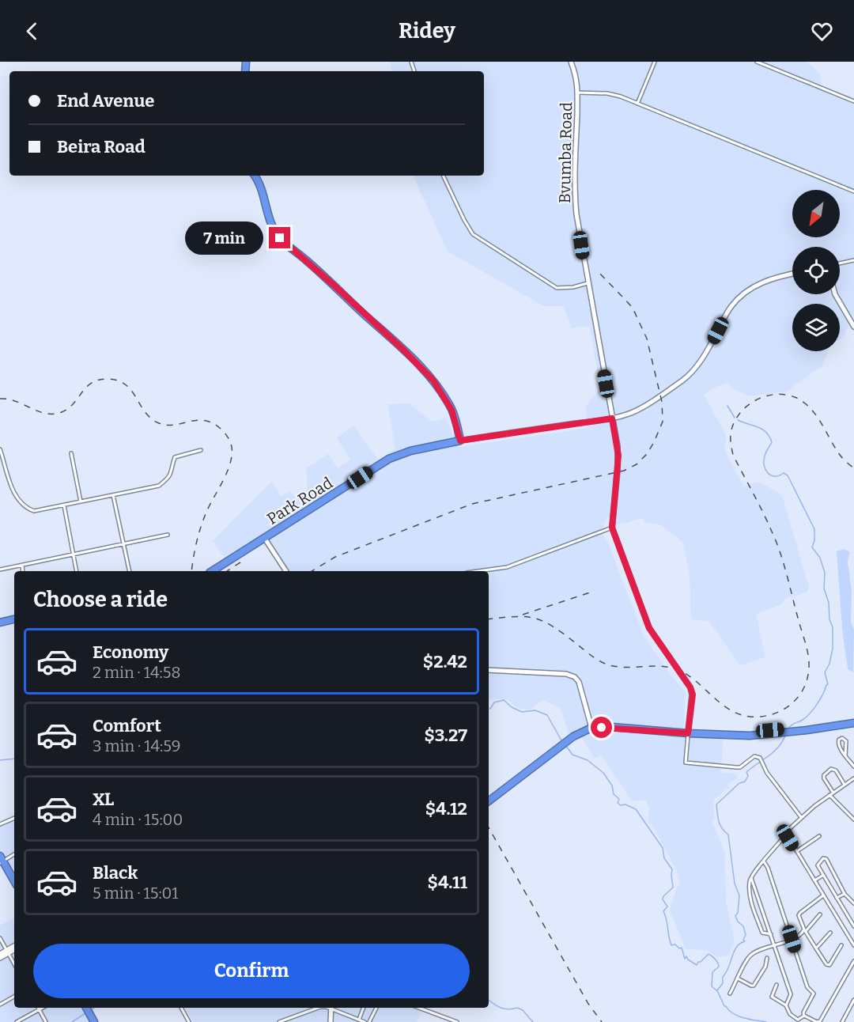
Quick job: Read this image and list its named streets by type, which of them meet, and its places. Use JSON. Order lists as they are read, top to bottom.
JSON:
{
  "streets": {
    "highway": ["Park Road"],
    "street": ["Bvumba Road"]
  },
  "north": "bottom left",
  "page": {
    "header": "Ridey",
    "banner": ["End Avenue", "Beira Road"],
    "bubble": "7 min",
    "heading": "Choose a ride",
    "list": [
      {
        "name": "Economy",
        "note": "2 min · 14:58",
        "value": "$2.42"
      },
      {
        "name": "Comfort",
        "note": "3 min · 14:59",
        "value": "$3.27"
      },
      {
        "name": "XL",
        "note": "4 min · 15:00",
        "value": "$4.12"
      },
      {
        "name": "Black",
        "note": "5 min · 15:01",
        "value": "$4.11"
      }
    ],
    "buttons": "Confirm"
  }
}
